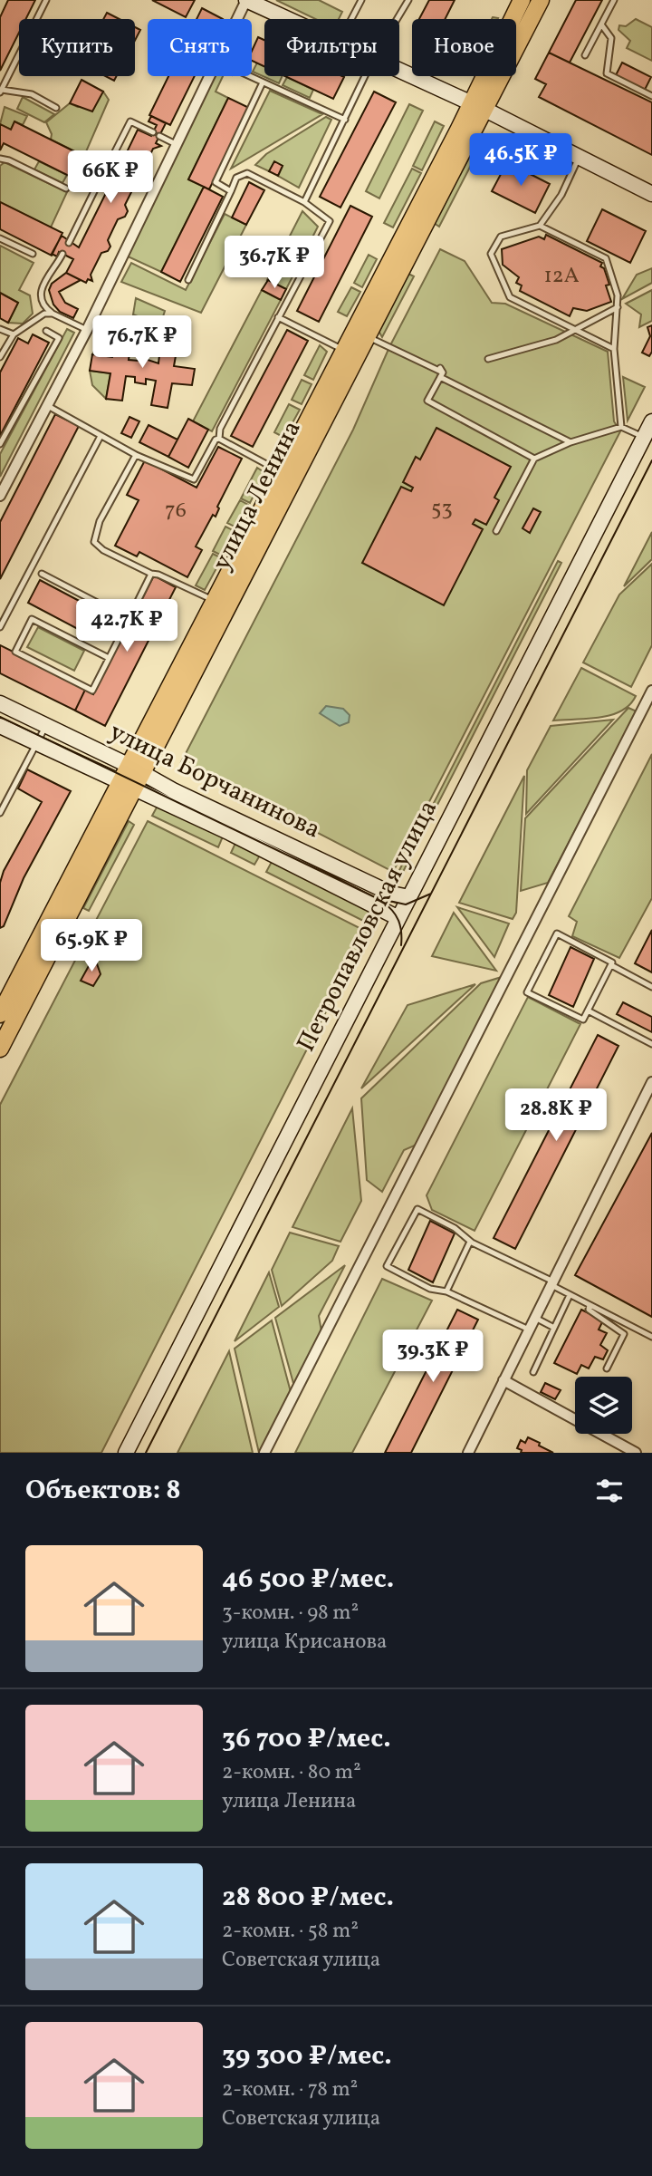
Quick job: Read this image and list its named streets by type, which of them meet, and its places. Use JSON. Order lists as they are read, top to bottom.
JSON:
{
  "streets": {
    "main road": ["улица Ленина", "улица Борчанинова", "Петропавловская улица"]
  },
  "crossings": [
    ["улица Ленина", "улица Борчанинова"],
    ["улица Борчанинова", "Петропавловская улица"]
  ],
  "house_numbers": ["12А", "53", "76"],
  "page": {
    "chip": [
      "Купить",
      "Снять",
      "Фильтры",
      "Новое"
    ],
    "price": [
      "46.5K ₽",
      "66K ₽",
      "36.7K ₽",
      "76.7K ₽",
      "42.7K ₽",
      "65.9K ₽",
      "28.8K ₽",
      "39.3K ₽"
    ],
    "heading": "Объектов: 8",
    "list": [
      {
        "name": "46 500 ₽/мес.",
        "note": "3-комн. · 98 m² · улица Крисанова"
      },
      {
        "name": "36 700 ₽/мес.",
        "note": "2-комн. · 80 m² · улица Ленина"
      },
      {
        "name": "28 800 ₽/мес.",
        "note": "2-комн. · 58 m² · Советская улица"
      },
      {
        "name": "39 300 ₽/мес.",
        "note": "2-комн. · 78 m² · Советская улица"
      }
    ]
  }
}
